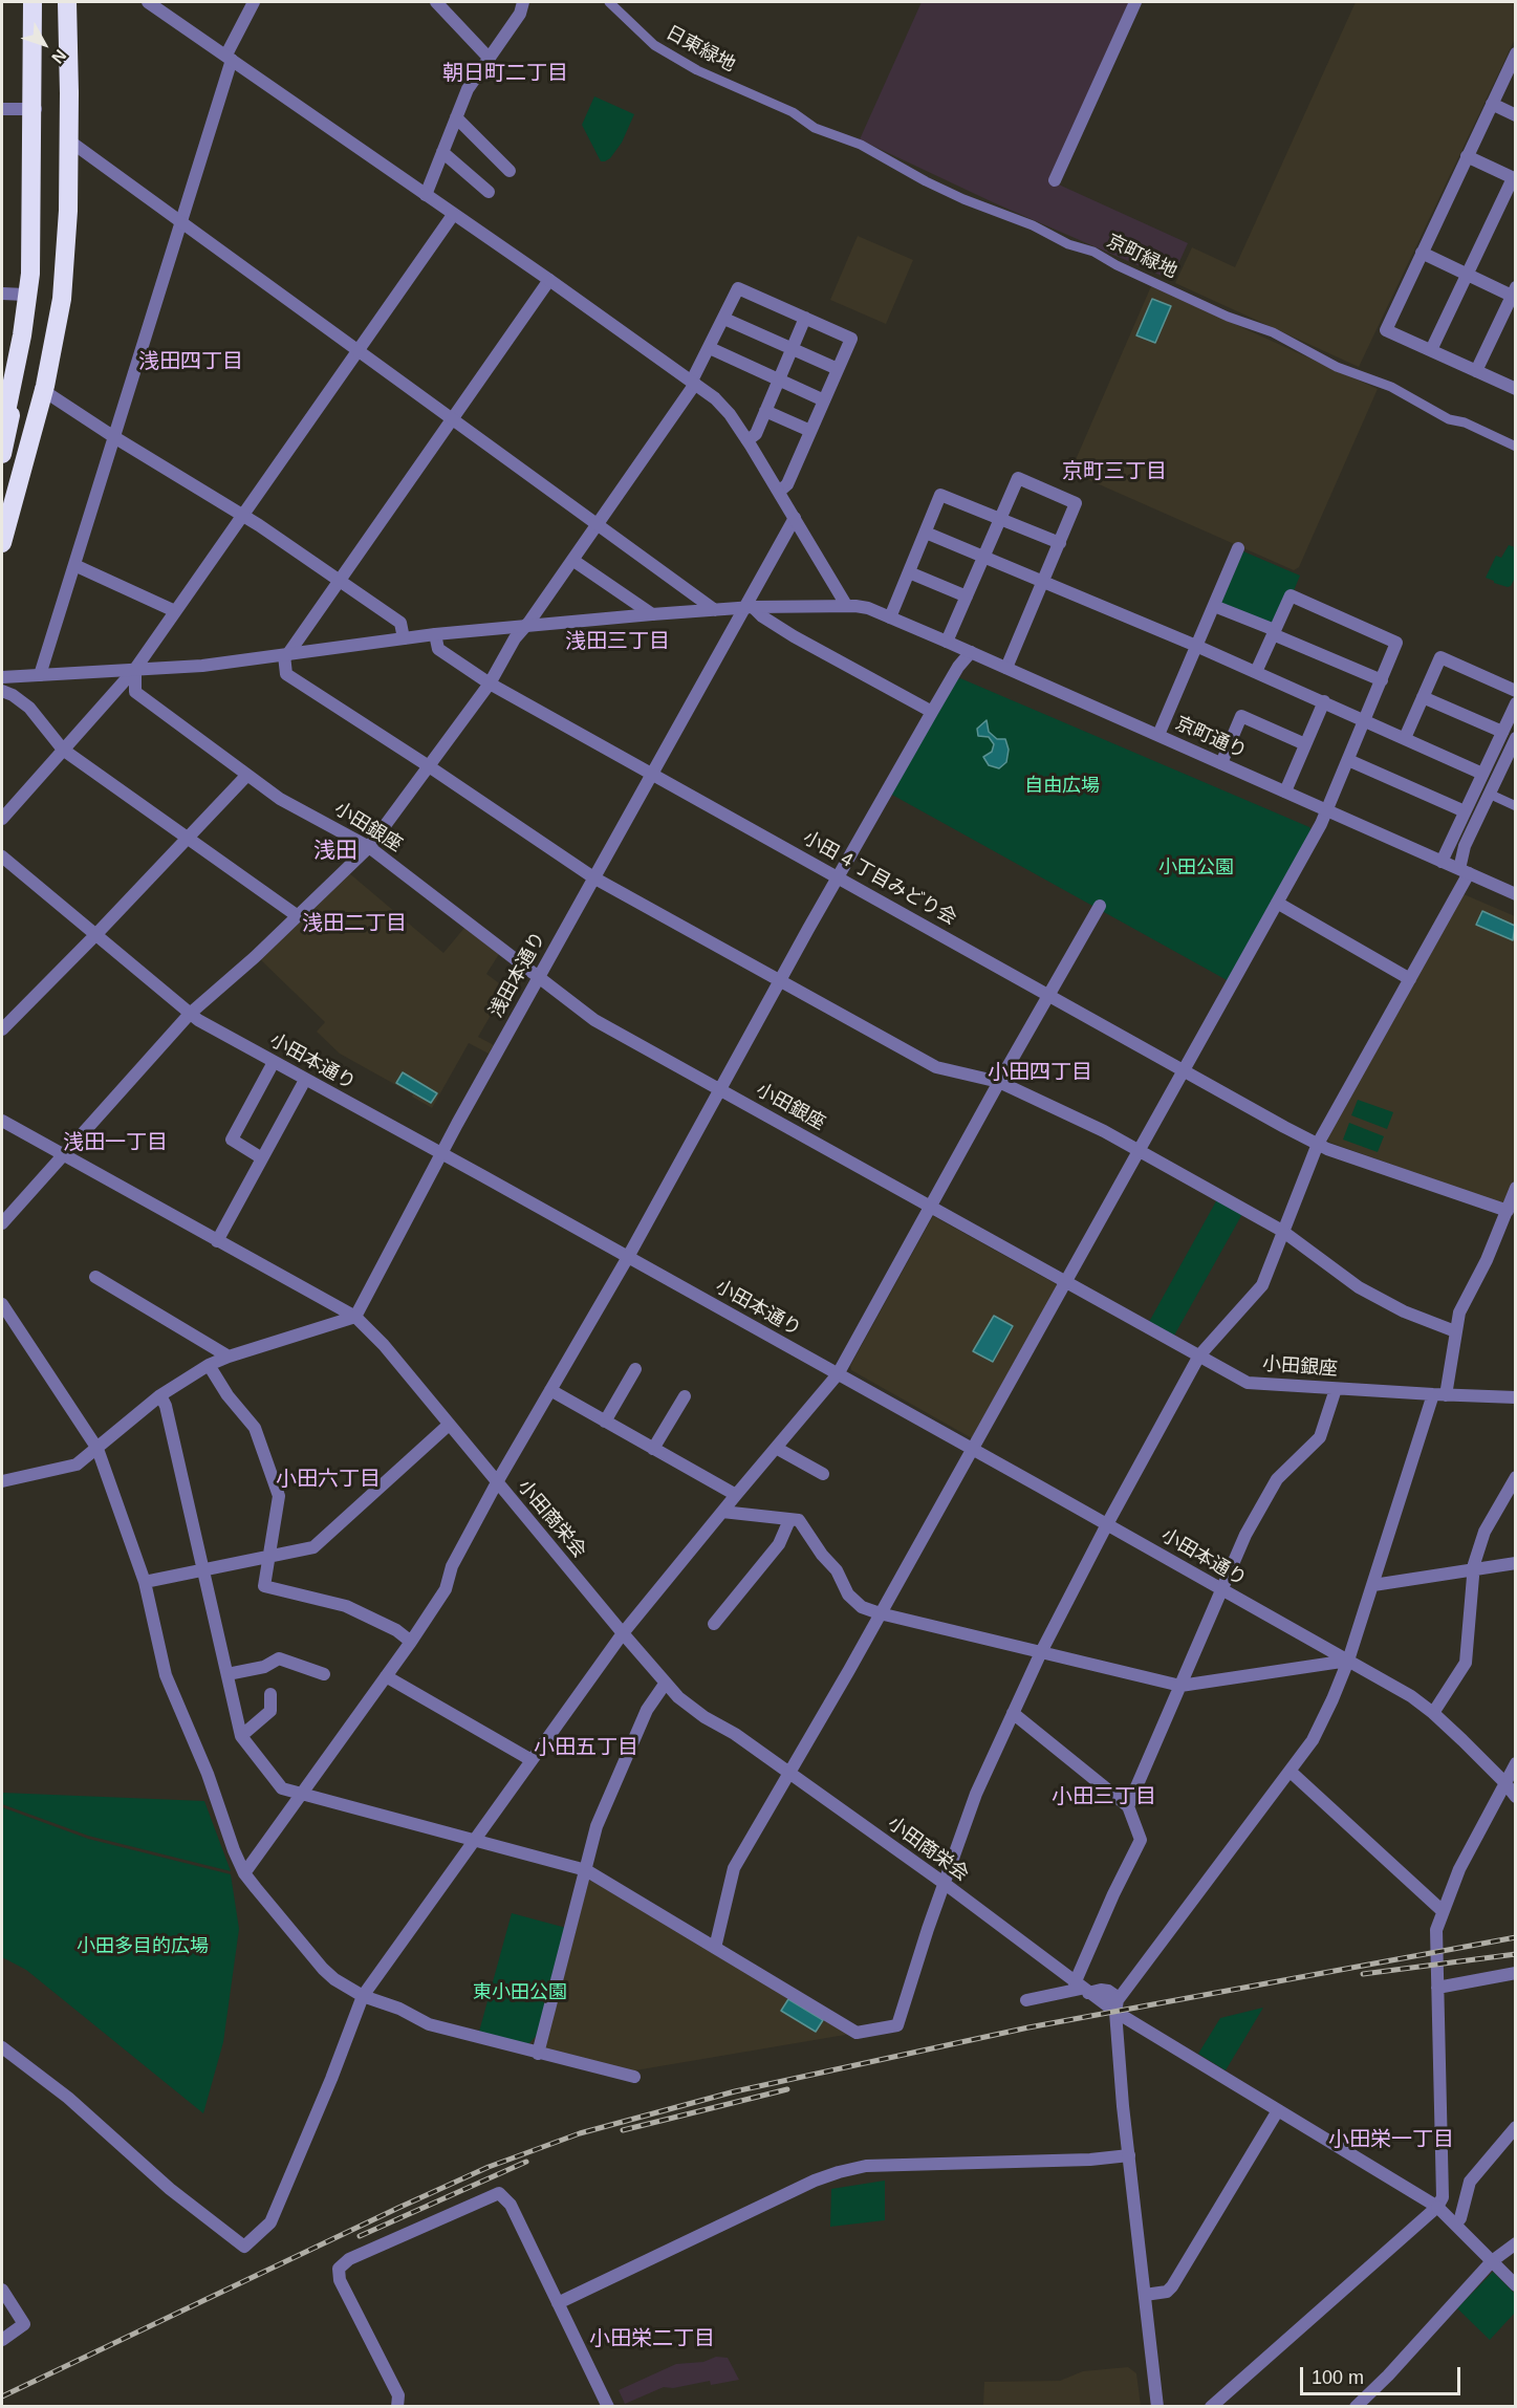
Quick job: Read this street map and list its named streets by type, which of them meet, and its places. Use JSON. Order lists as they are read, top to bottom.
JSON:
{
  "streets": {
    "street": [
      "日東緑地",
      "京町緑地",
      "京町通り",
      "小田銀座",
      "小田 4 丁目みどり会",
      "浅田本通り",
      "小田本通り",
      "小田商栄会"
    ]
  },
  "crossings": [
    ["日東緑地", "京町緑地"],
    ["京町通り", "小田銀座"],
    ["京町通り", "小田 4 丁目みどり会"],
    ["京町通り", "浅田本通り"],
    ["小田銀座", "浅田本通り"],
    ["小田 4 丁目みどり会", "浅田本通り"],
    ["浅田本通り", "小田本通り"],
    ["浅田本通り", "小田商栄会"]
  ],
  "districts": [
    "朝日町二丁目",
    "浅田四丁目",
    "京町三丁目",
    "浅田三丁目",
    "浅田",
    "浅田二丁目",
    "小田四丁目",
    "浅田一丁目",
    "小田六丁目",
    "小田五丁目",
    "小田三丁目",
    "小田栄一丁目",
    "小田栄二丁目"
  ],
  "parks": [
    "自由広場",
    "小田公園",
    "小田多目的広場",
    "東小田公園"
  ],
  "scale_bar": "100 m",
  "north": "bottom right"
}
